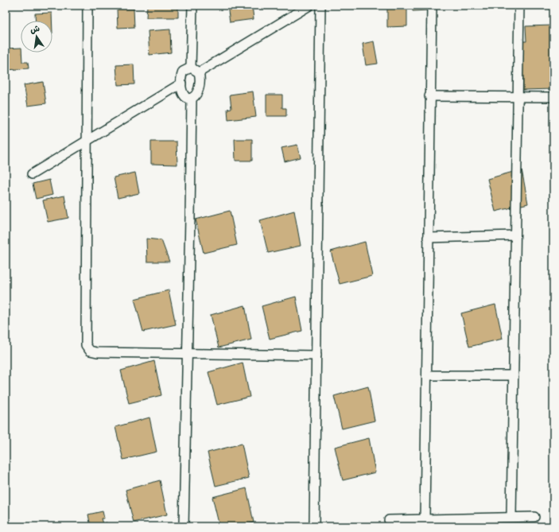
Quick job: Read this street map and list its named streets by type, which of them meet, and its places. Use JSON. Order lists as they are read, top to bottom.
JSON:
{
  "north": "top"
}
